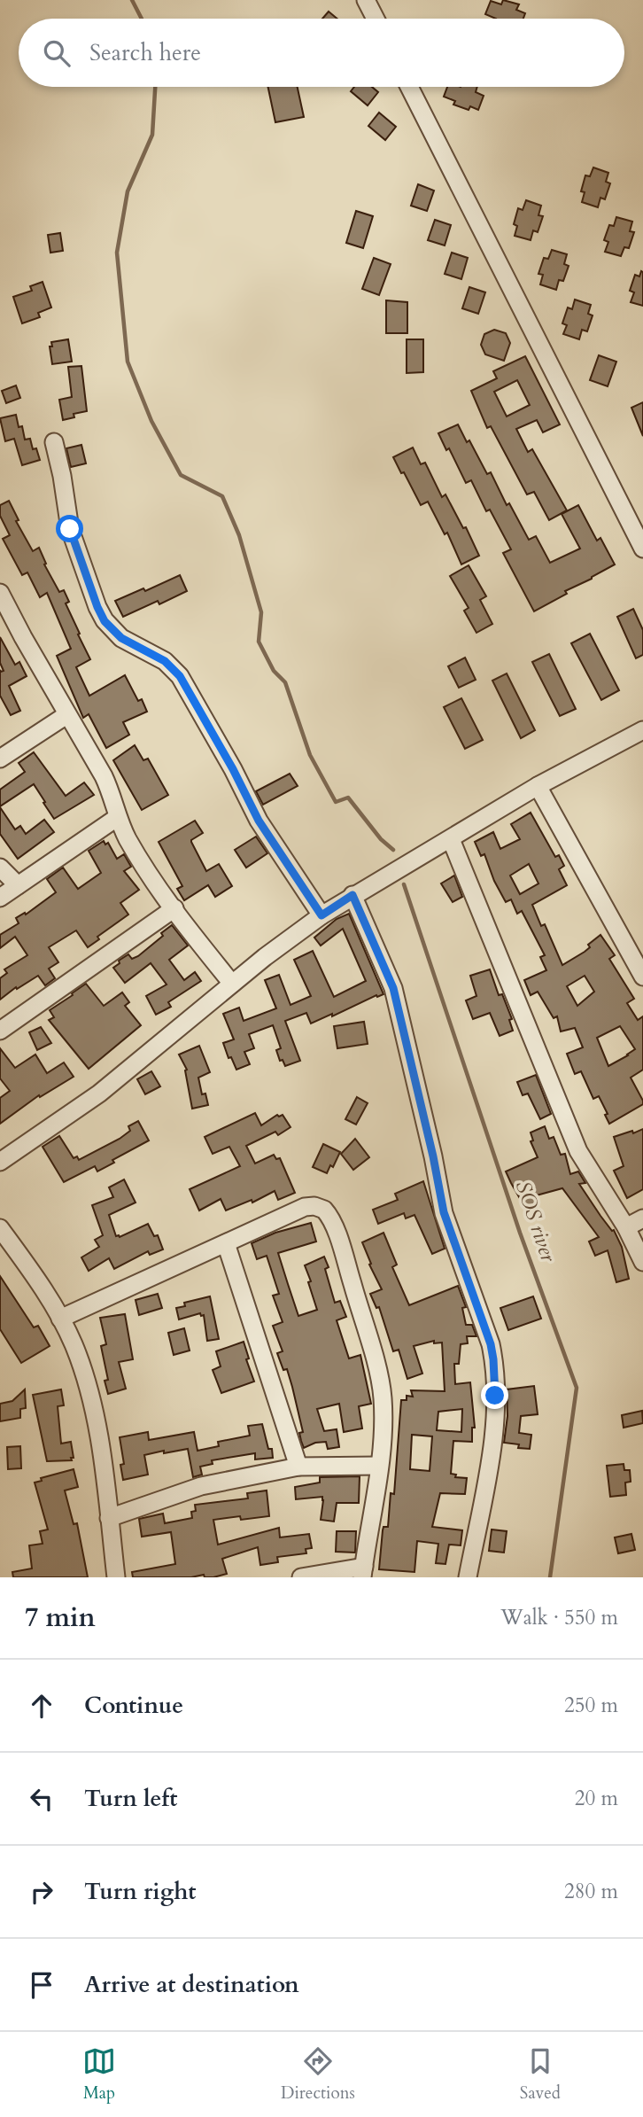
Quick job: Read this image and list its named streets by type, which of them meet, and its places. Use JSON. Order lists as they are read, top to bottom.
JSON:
{
  "water": ["SOS river"],
  "page": {
    "search": "Search here",
    "heading": ["7 min", "Walk · 550 m"],
    "list": [
      ["Continue", "250 m"],
      ["Turn left", "20 m"],
      ["Turn right", "280 m"],
      "Arrive at destination"
    ],
    "nav": ["Map", "Directions", "Saved"]
  }
}
